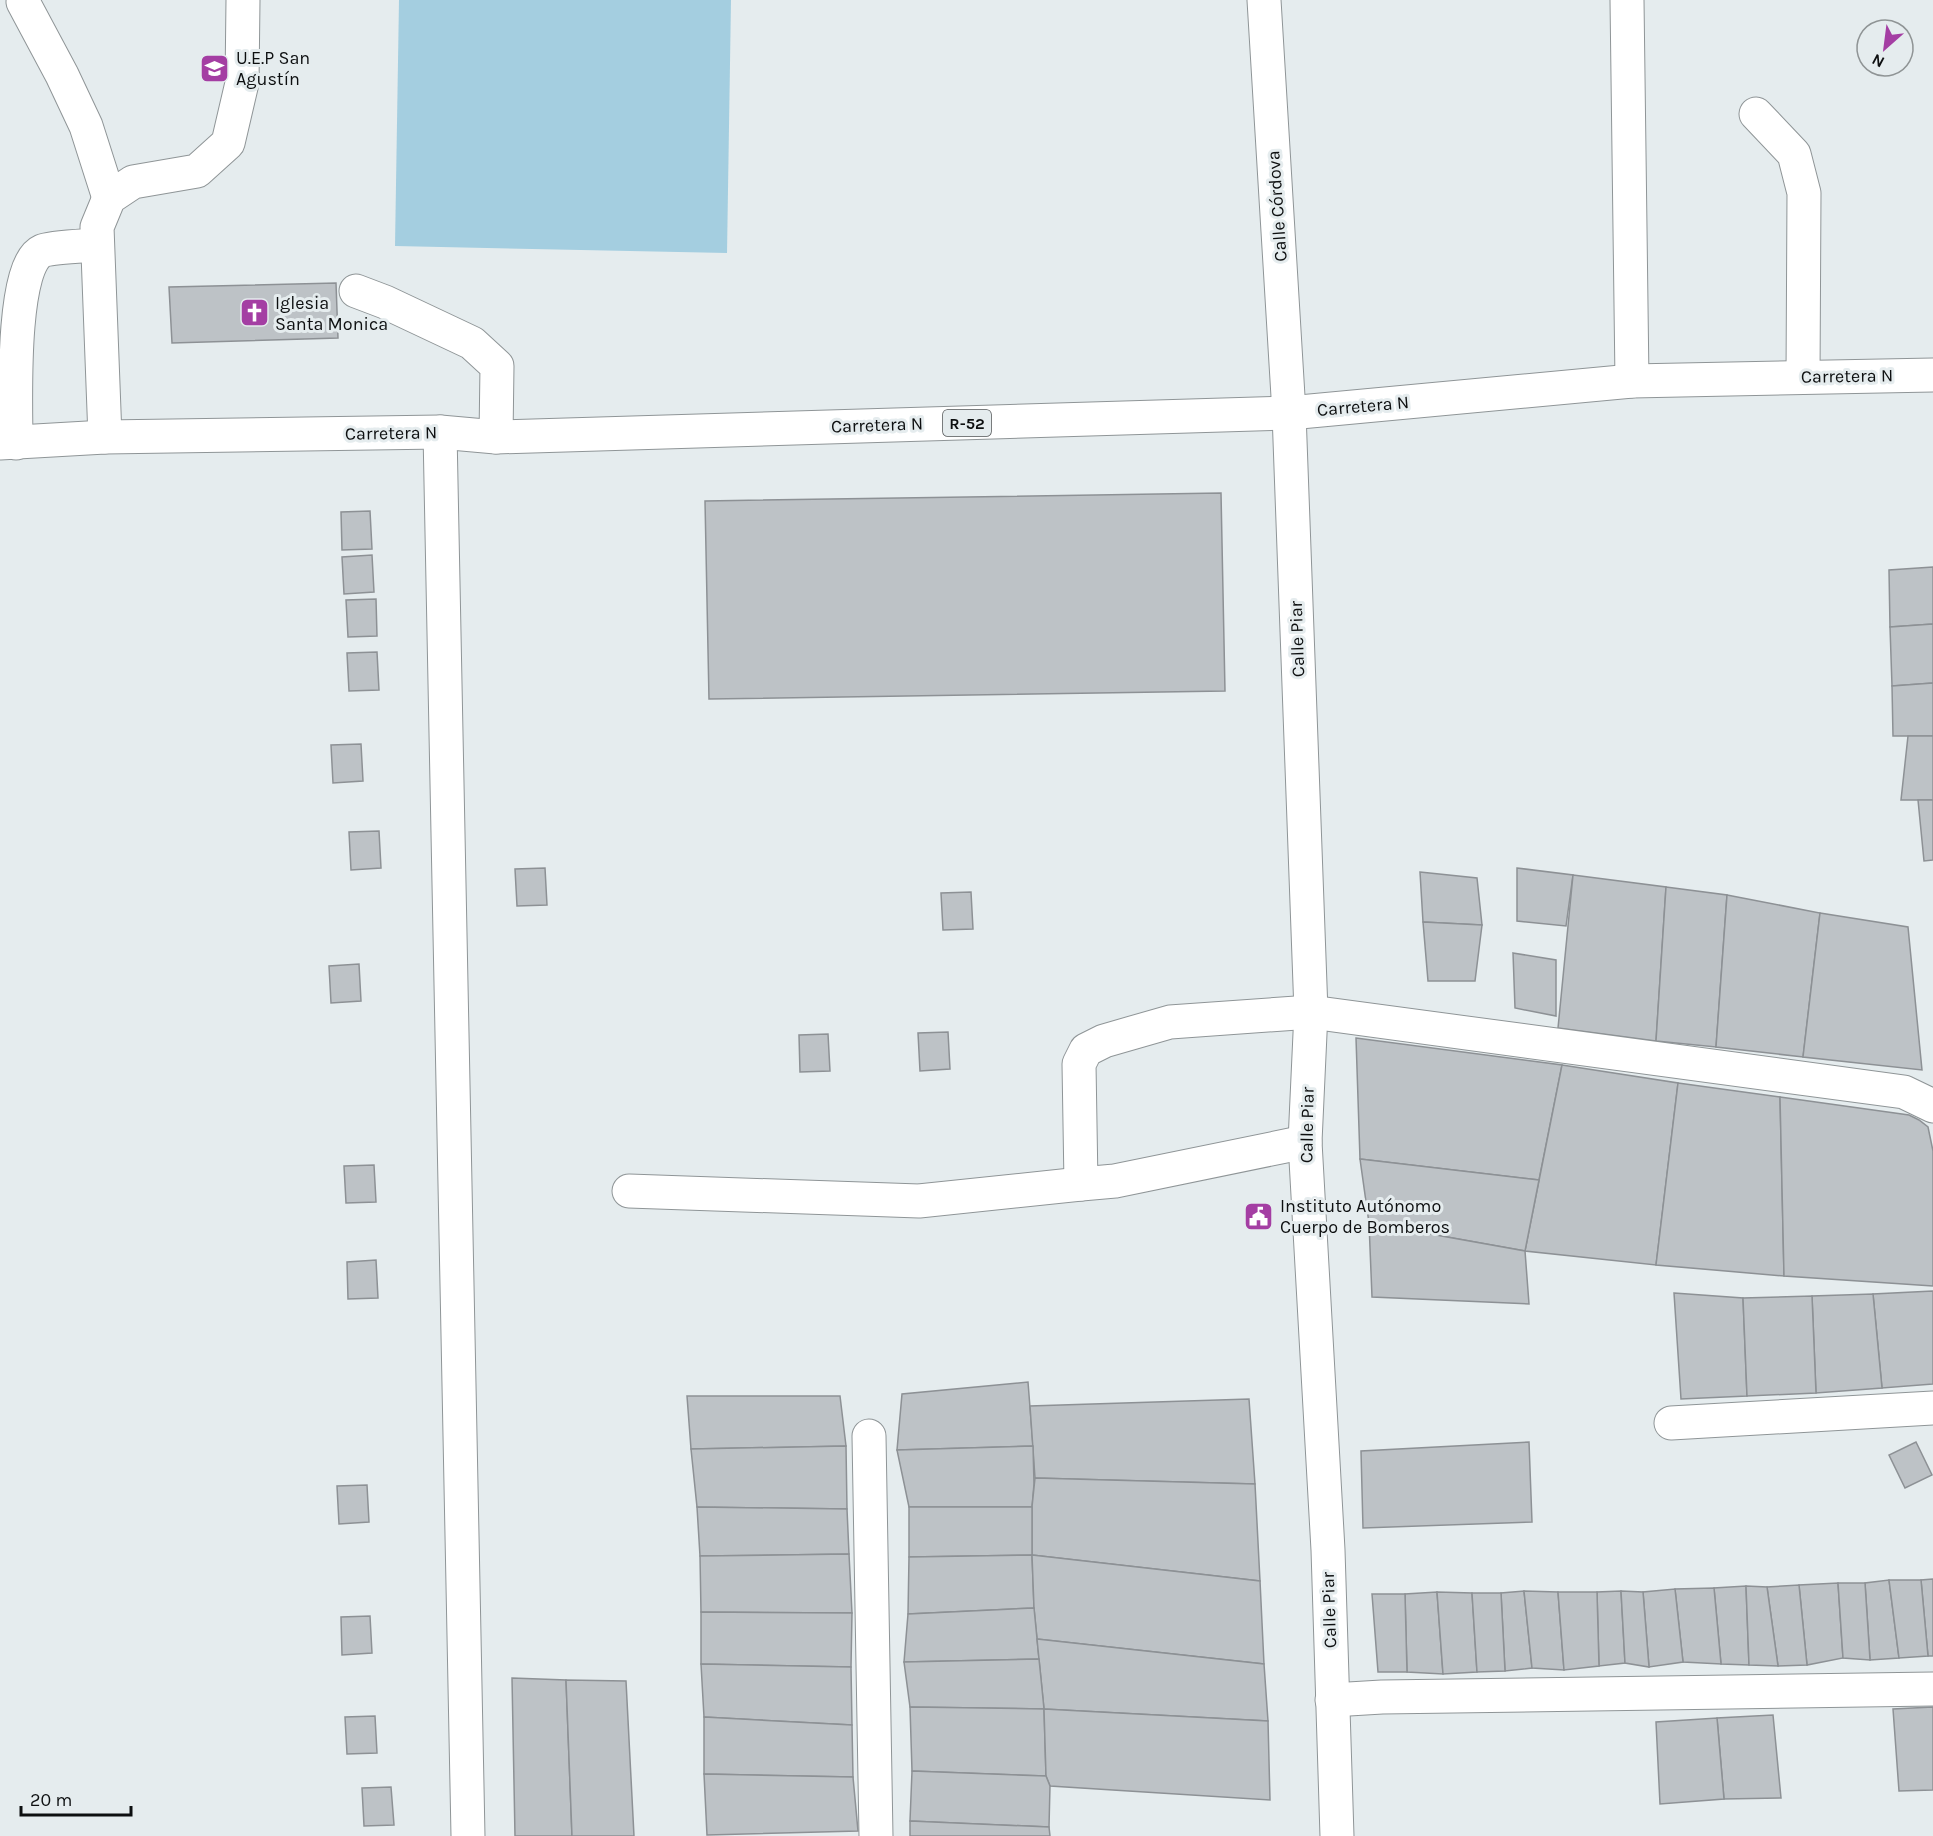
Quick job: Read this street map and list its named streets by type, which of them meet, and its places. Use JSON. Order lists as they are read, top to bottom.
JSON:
{
  "streets": {
    "street": [
      "Calle Córdova",
      "Carretera N",
      "R-52",
      "Calle Piar"
    ]
  },
  "crossings": [
    ["Calle Córdova", "Carretera N"],
    ["Calle Córdova", "Calle Piar"],
    ["Carretera N", "Calle Piar"]
  ],
  "places": {
    "school or university": ["U.E.P San Agustín"],
    "church": ["Iglesia Santa Monica"],
    "public building": ["Instituto Autónomo Cuerpo de Bomberos"]
  },
  "scale_bar": "20 m",
  "north": "bottom left"
}
